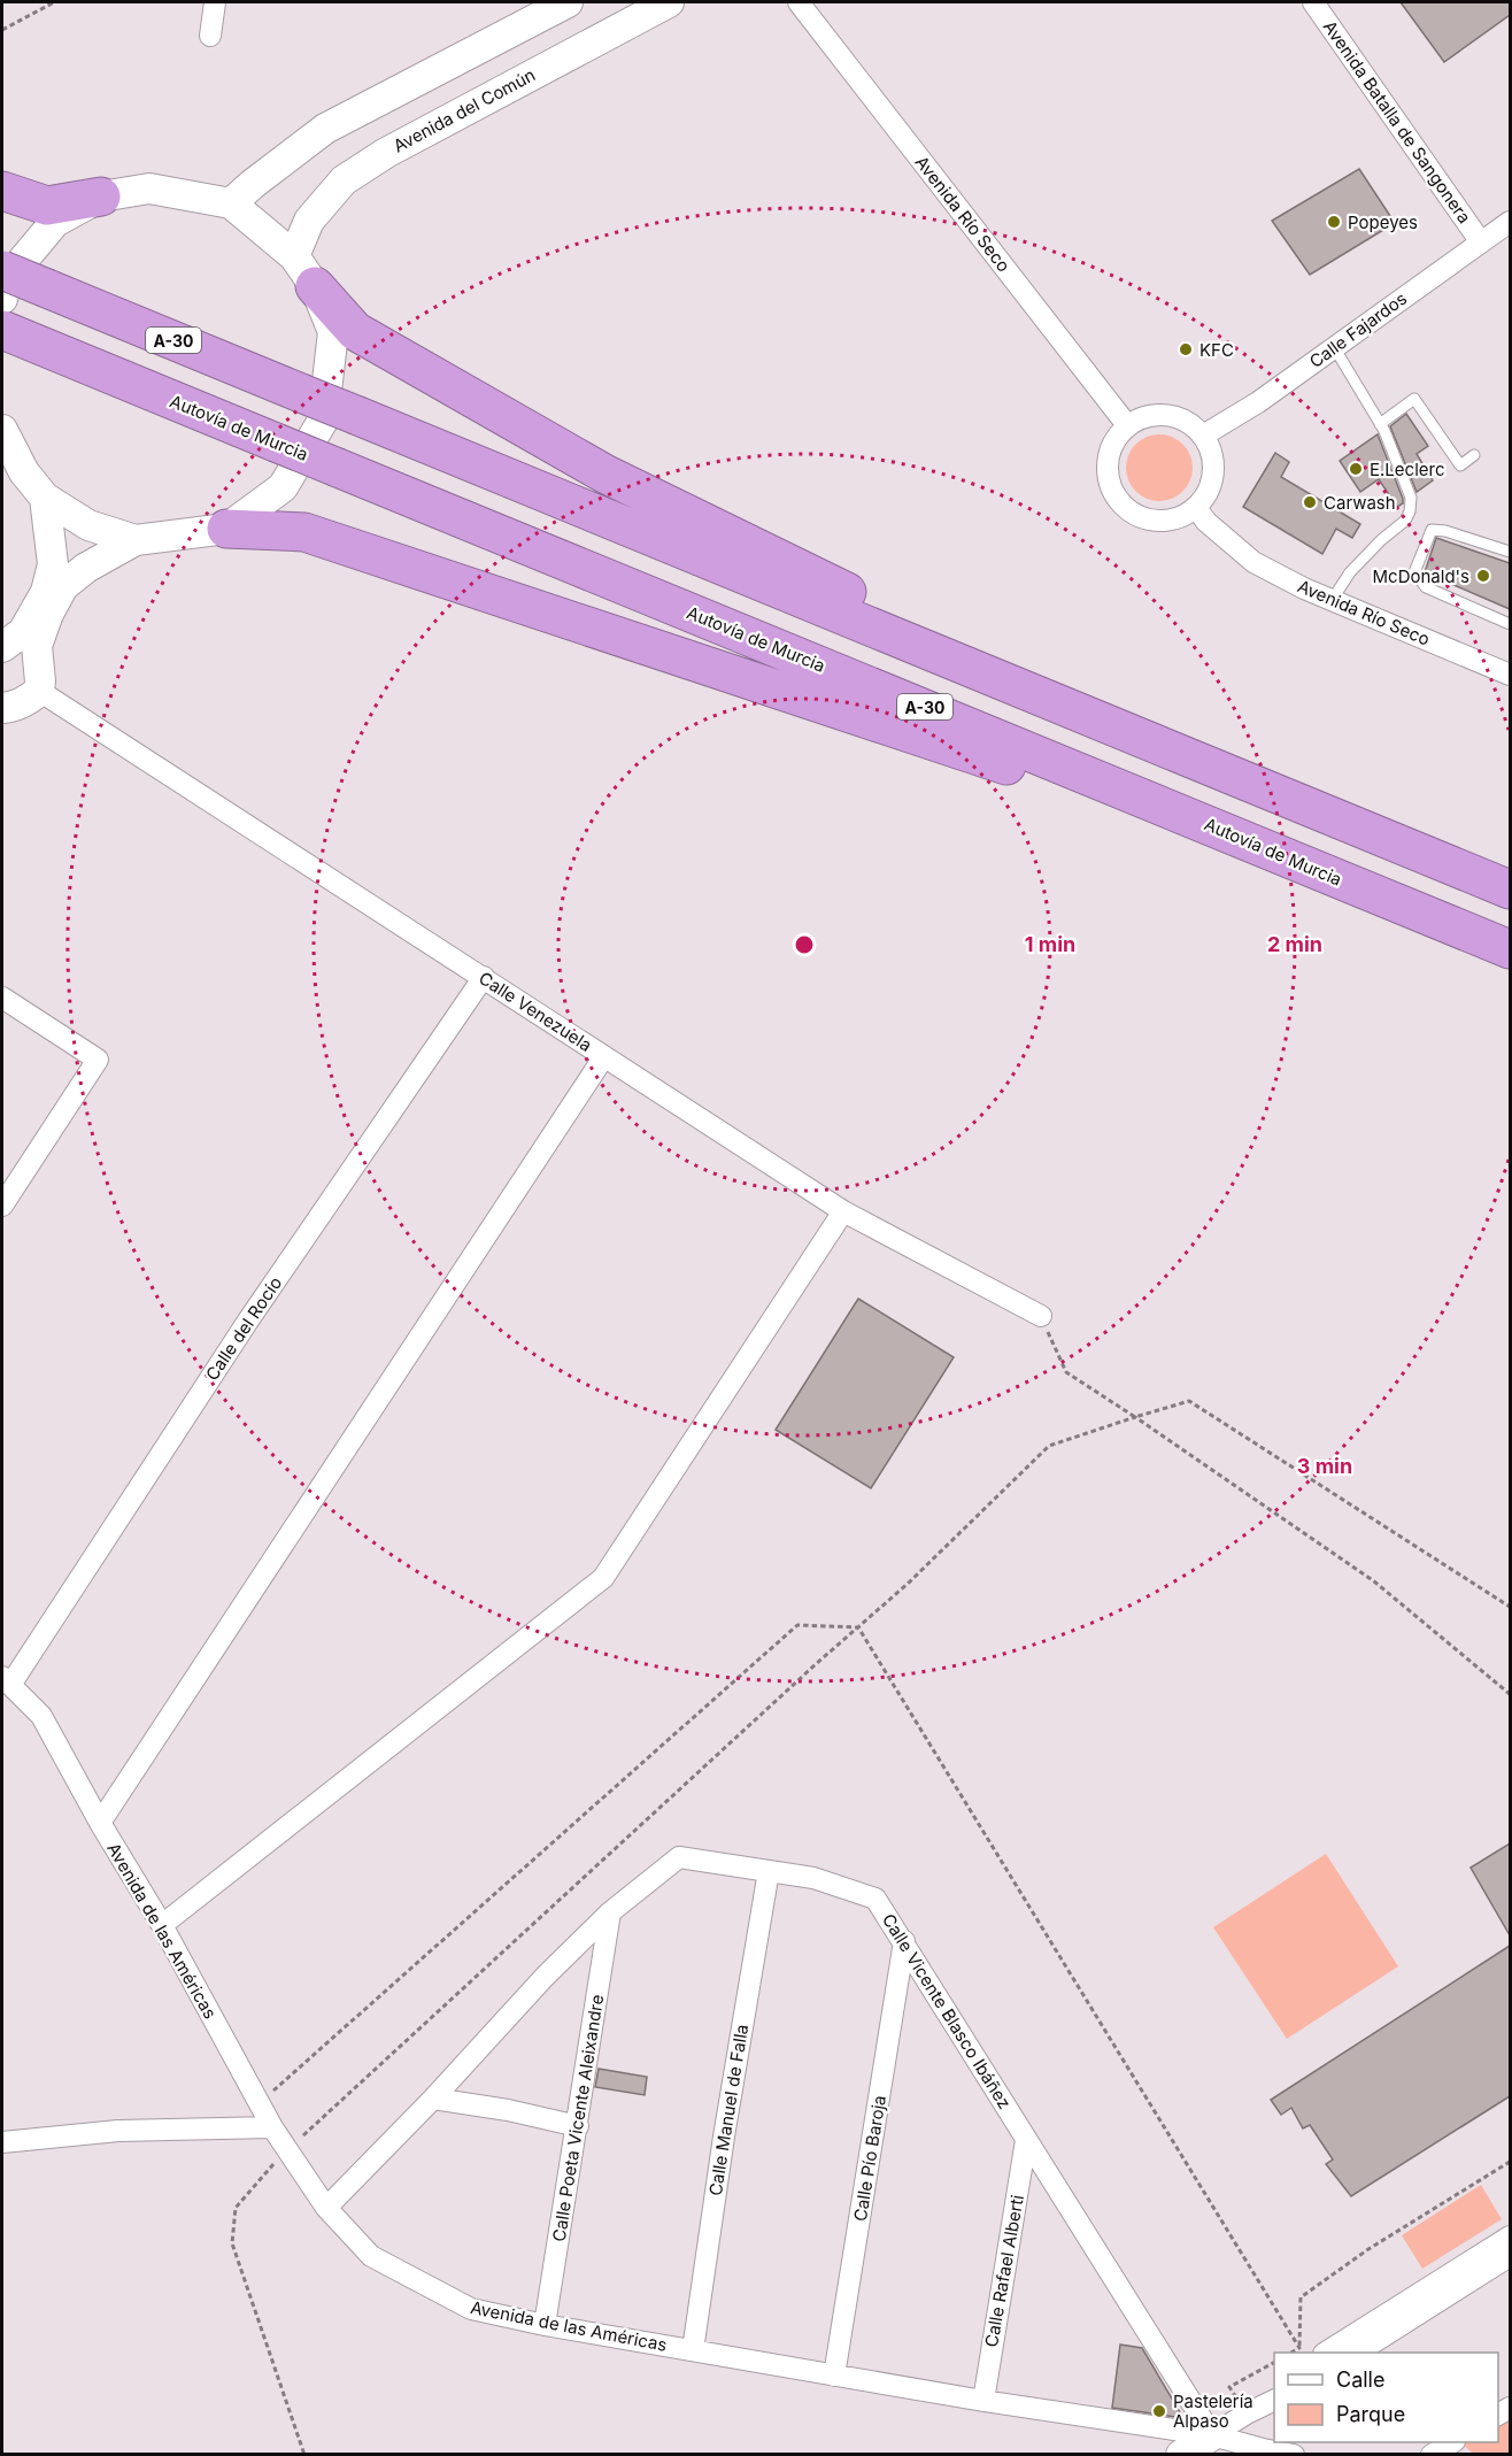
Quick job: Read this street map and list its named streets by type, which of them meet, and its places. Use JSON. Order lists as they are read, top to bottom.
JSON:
{
  "streets": {
    "highway": ["A-30", "Autovía de Murcia"],
    "street": [
      "Avenida del Común",
      "Avenida Batalla de Sangonera",
      "Avenida Río Seco",
      "Calle Fajardos",
      "Calle Venezuela",
      "Calle del Rocío",
      "Avenida de las Américas",
      "Calle Vicente Blasco Ibáñez",
      "Calle Manuel de Falla",
      "Calle Poeta Vicente Aleixandre",
      "Calle Pío Baroja",
      "Calle Rafael Alberti"
    ]
  },
  "crossings": [
    ["Avenida Batalla de Sangonera", "Calle Fajardos"],
    ["Avenida Río Seco", "Calle Fajardos"],
    ["Calle Venezuela", "Calle del Rocío"],
    ["Calle del Rocío", "Avenida de las Américas"],
    ["Avenida de las Américas", "Calle Vicente Blasco Ibáñez"],
    ["Avenida de las Américas", "Calle Manuel de Falla"],
    ["Avenida de las Américas", "Calle Poeta Vicente Aleixandre"],
    ["Avenida de las Américas", "Calle Pío Baroja"],
    ["Avenida de las Américas", "Calle Rafael Alberti"],
    ["Calle Vicente Blasco Ibáñez", "Calle Manuel de Falla"],
    ["Calle Vicente Blasco Ibáñez", "Calle Poeta Vicente Aleixandre"],
    ["Calle Vicente Blasco Ibáñez", "Calle Pío Baroja"],
    ["Calle Vicente Blasco Ibáñez", "Calle Rafael Alberti"]
  ],
  "places": [
    "Popeyes",
    "KFC",
    "E.Leclerc",
    "Carwash",
    "McDonald's",
    "Pastelería Alpaso"
  ],
  "legend": ["Calle", "Parque"],
  "rings": ["1 min", "2 min", "3 min"]
}
